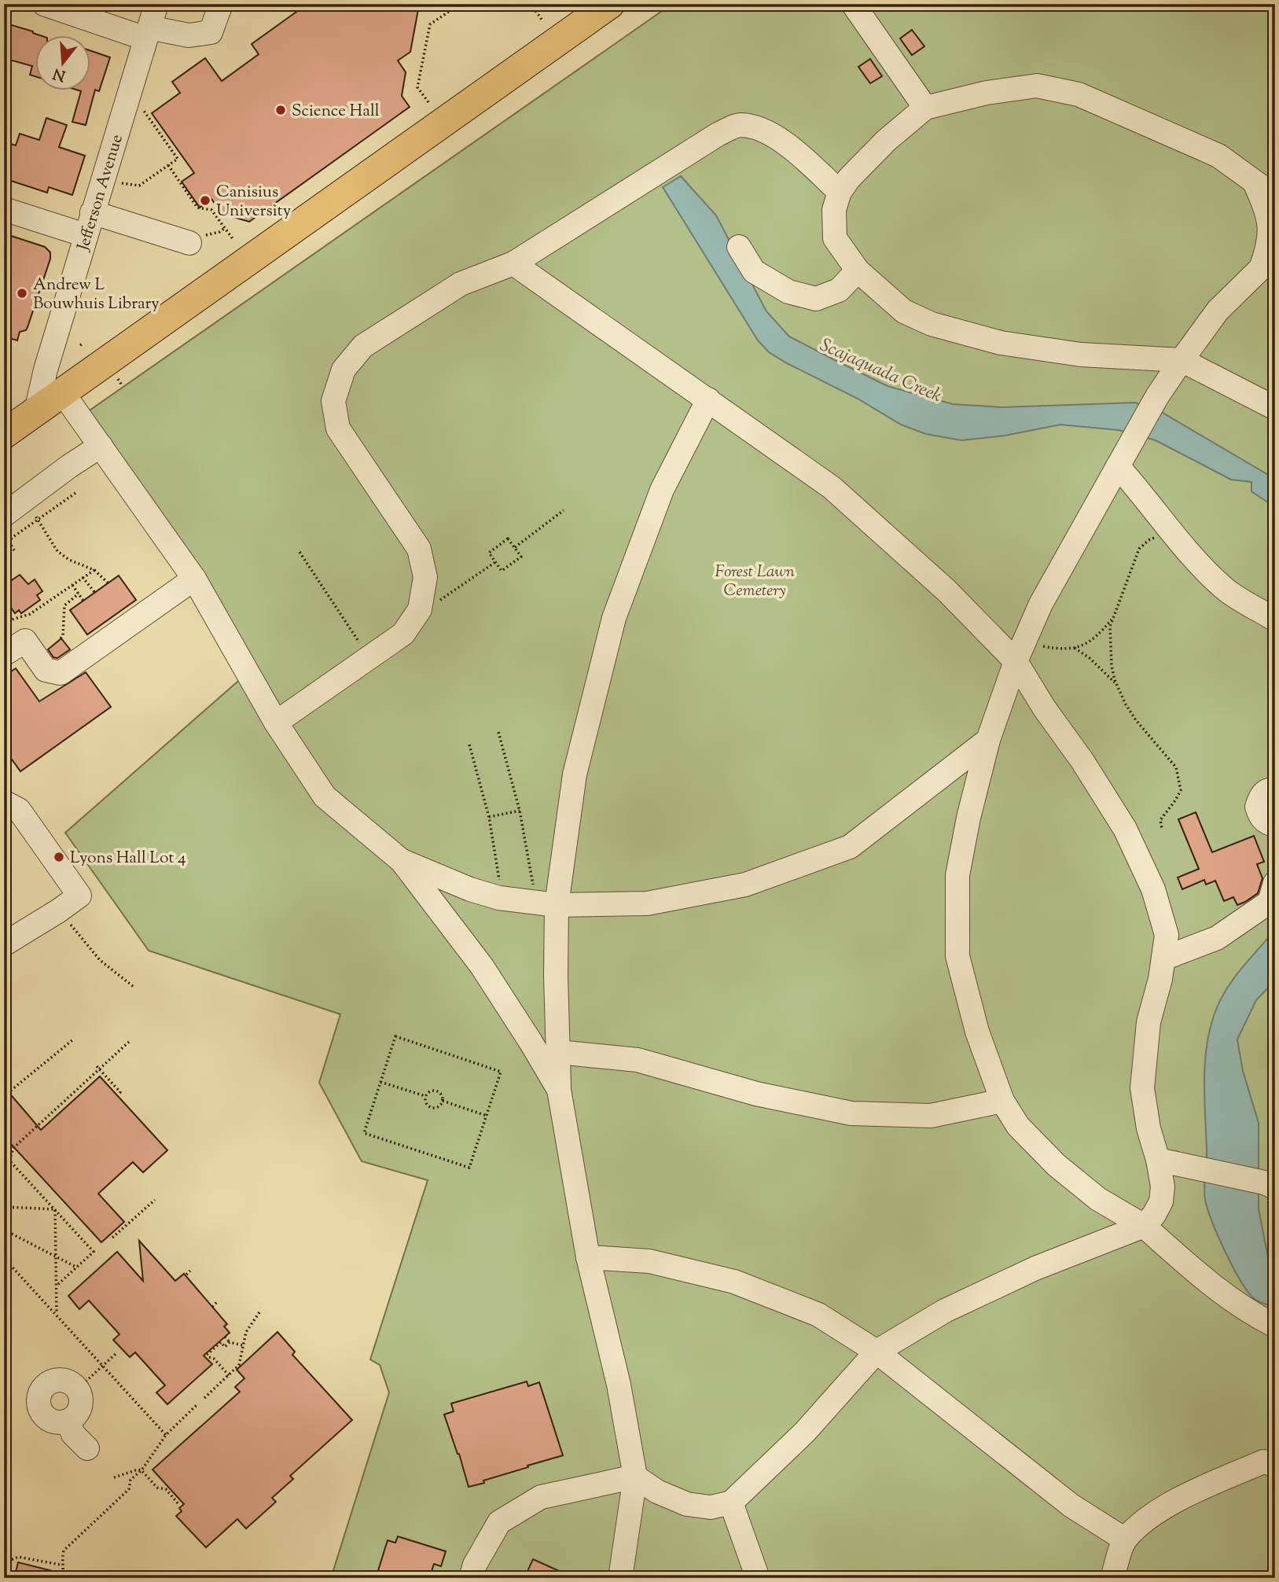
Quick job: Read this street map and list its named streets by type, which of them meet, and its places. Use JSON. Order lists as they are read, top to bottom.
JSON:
{
  "streets": {
    "street": ["Jefferson Avenue"]
  },
  "water": ["Scajaquada Creek"],
  "parks": ["Forest Lawn Cemetery"],
  "places": [
    "Science Hall",
    "Canisius University",
    "Andrew L Bouwhuis Library",
    "Lyons Hall Lot 4"
  ],
  "north": "bottom"
}
